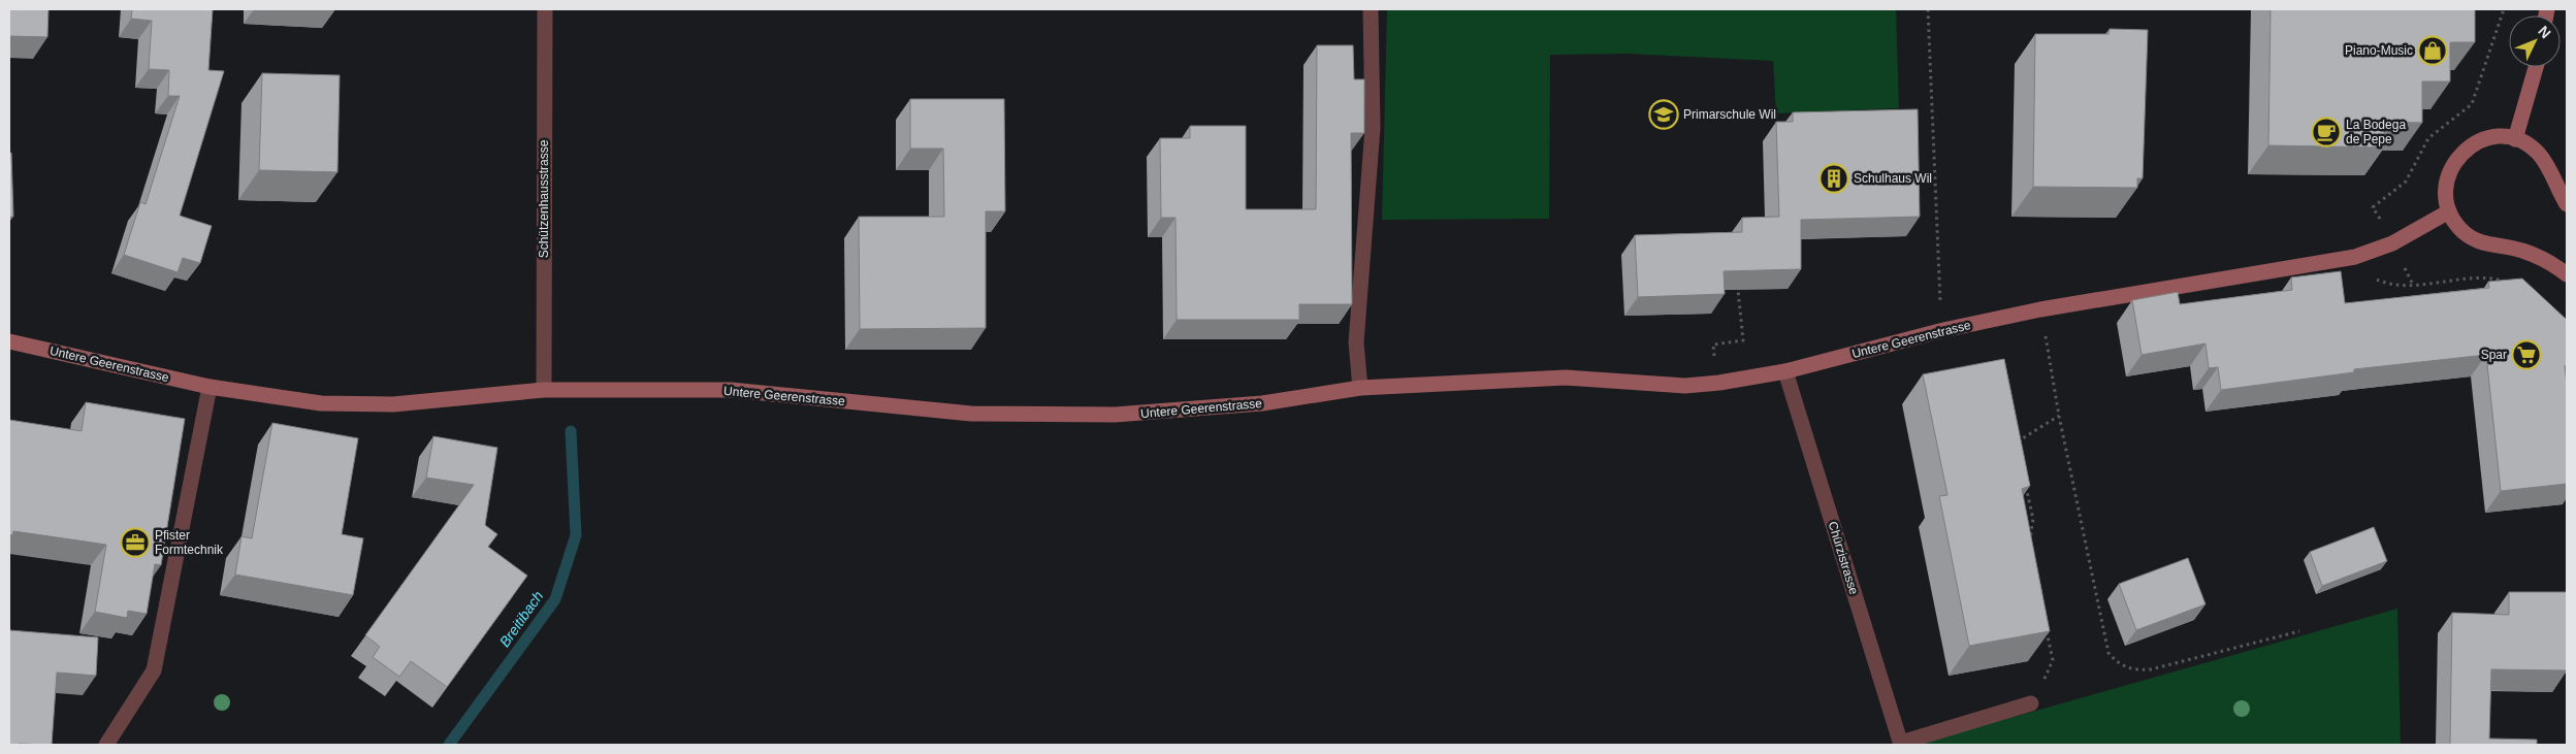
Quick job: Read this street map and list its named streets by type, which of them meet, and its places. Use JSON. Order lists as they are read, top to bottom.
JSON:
{
  "streets": {
    "street": ["Schützenhausstrasse", "Untere Geerenstrasse", "Chürzistrasse"]
  },
  "crossings": [
    ["Schützenhausstrasse", "Untere Geerenstrasse"],
    ["Untere Geerenstrasse", "Chürzistrasse"]
  ],
  "water": ["Breitibach"],
  "places": {
    "shop": ["Piano-Music"],
    "school or university": ["Primarschule Wil"],
    "cafe": ["La Bodega de Pepe"],
    "building": ["Schulhaus Wil"],
    "supermarket": ["Spar"],
    "office": ["Pfister Formtechnik"]
  },
  "north": "top right"
}
